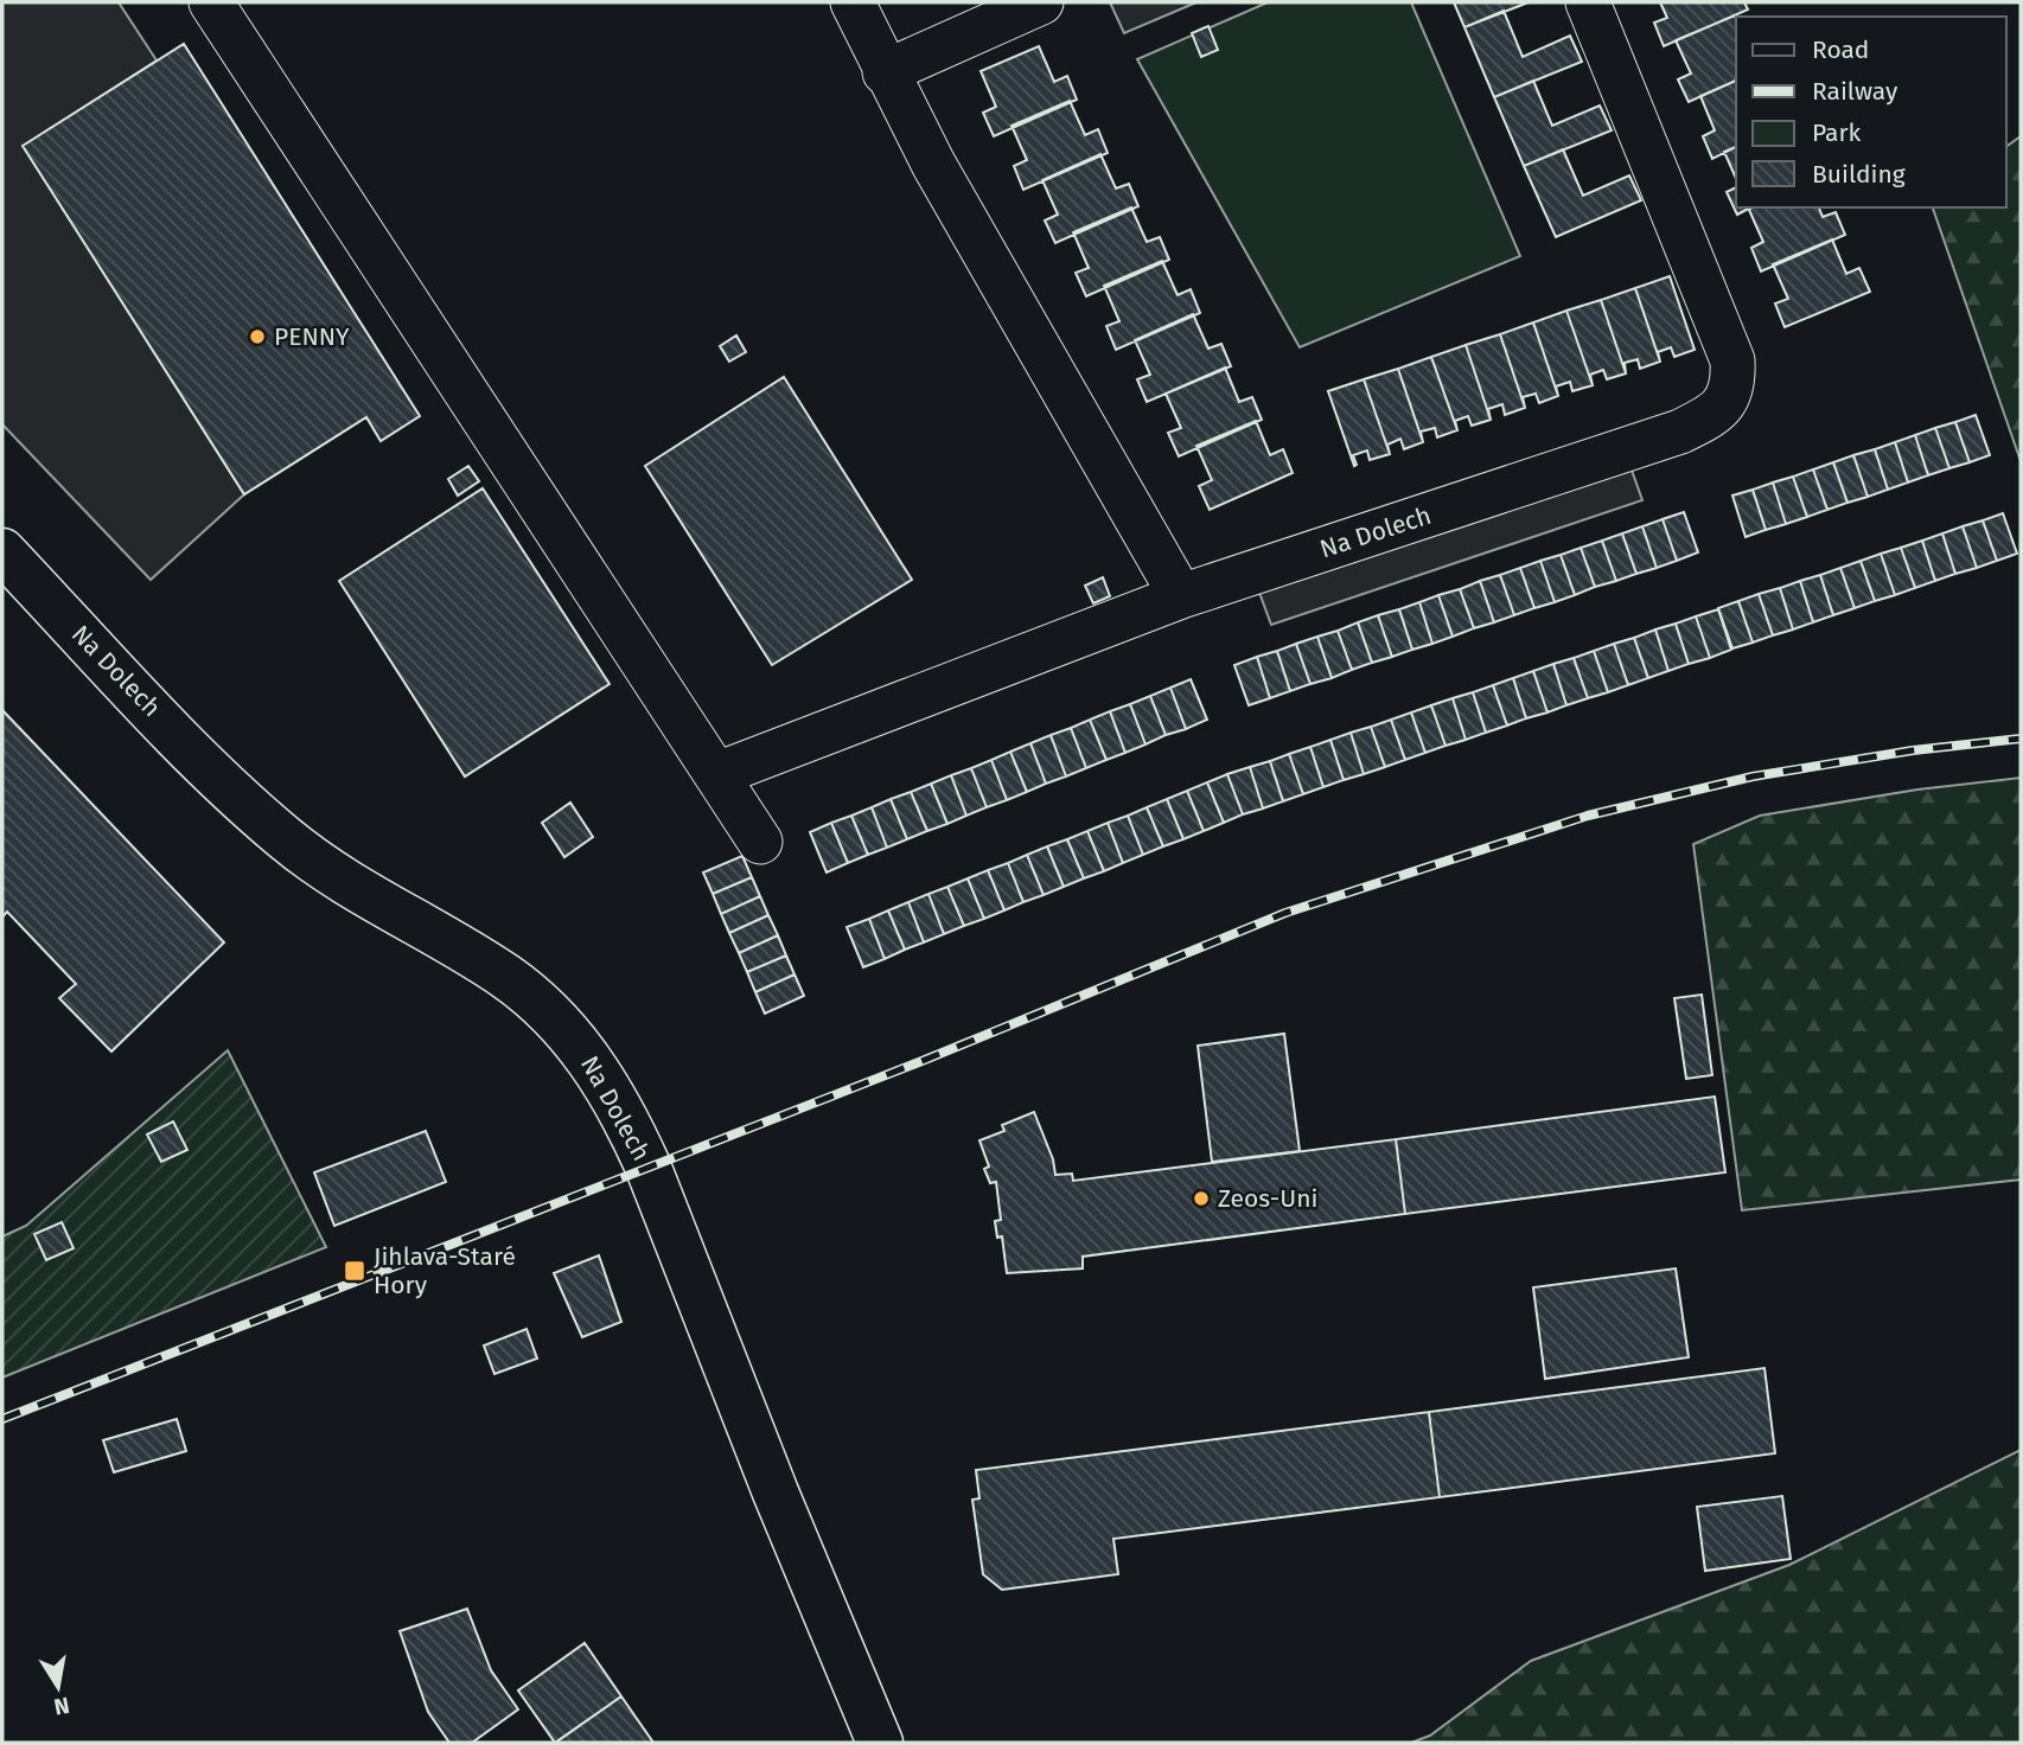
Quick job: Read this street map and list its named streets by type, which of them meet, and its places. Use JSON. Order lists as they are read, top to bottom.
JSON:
{
  "streets": {
    "main road": ["Na Dolech"]
  },
  "places": {
    "other": ["PENNY", "Zeos-Uni"],
    "transit": ["Jihlava-Staré Hory"]
  },
  "legend": [
    "Road",
    "Railway",
    "Park",
    "Building"
  ],
  "north": "bottom"
}
